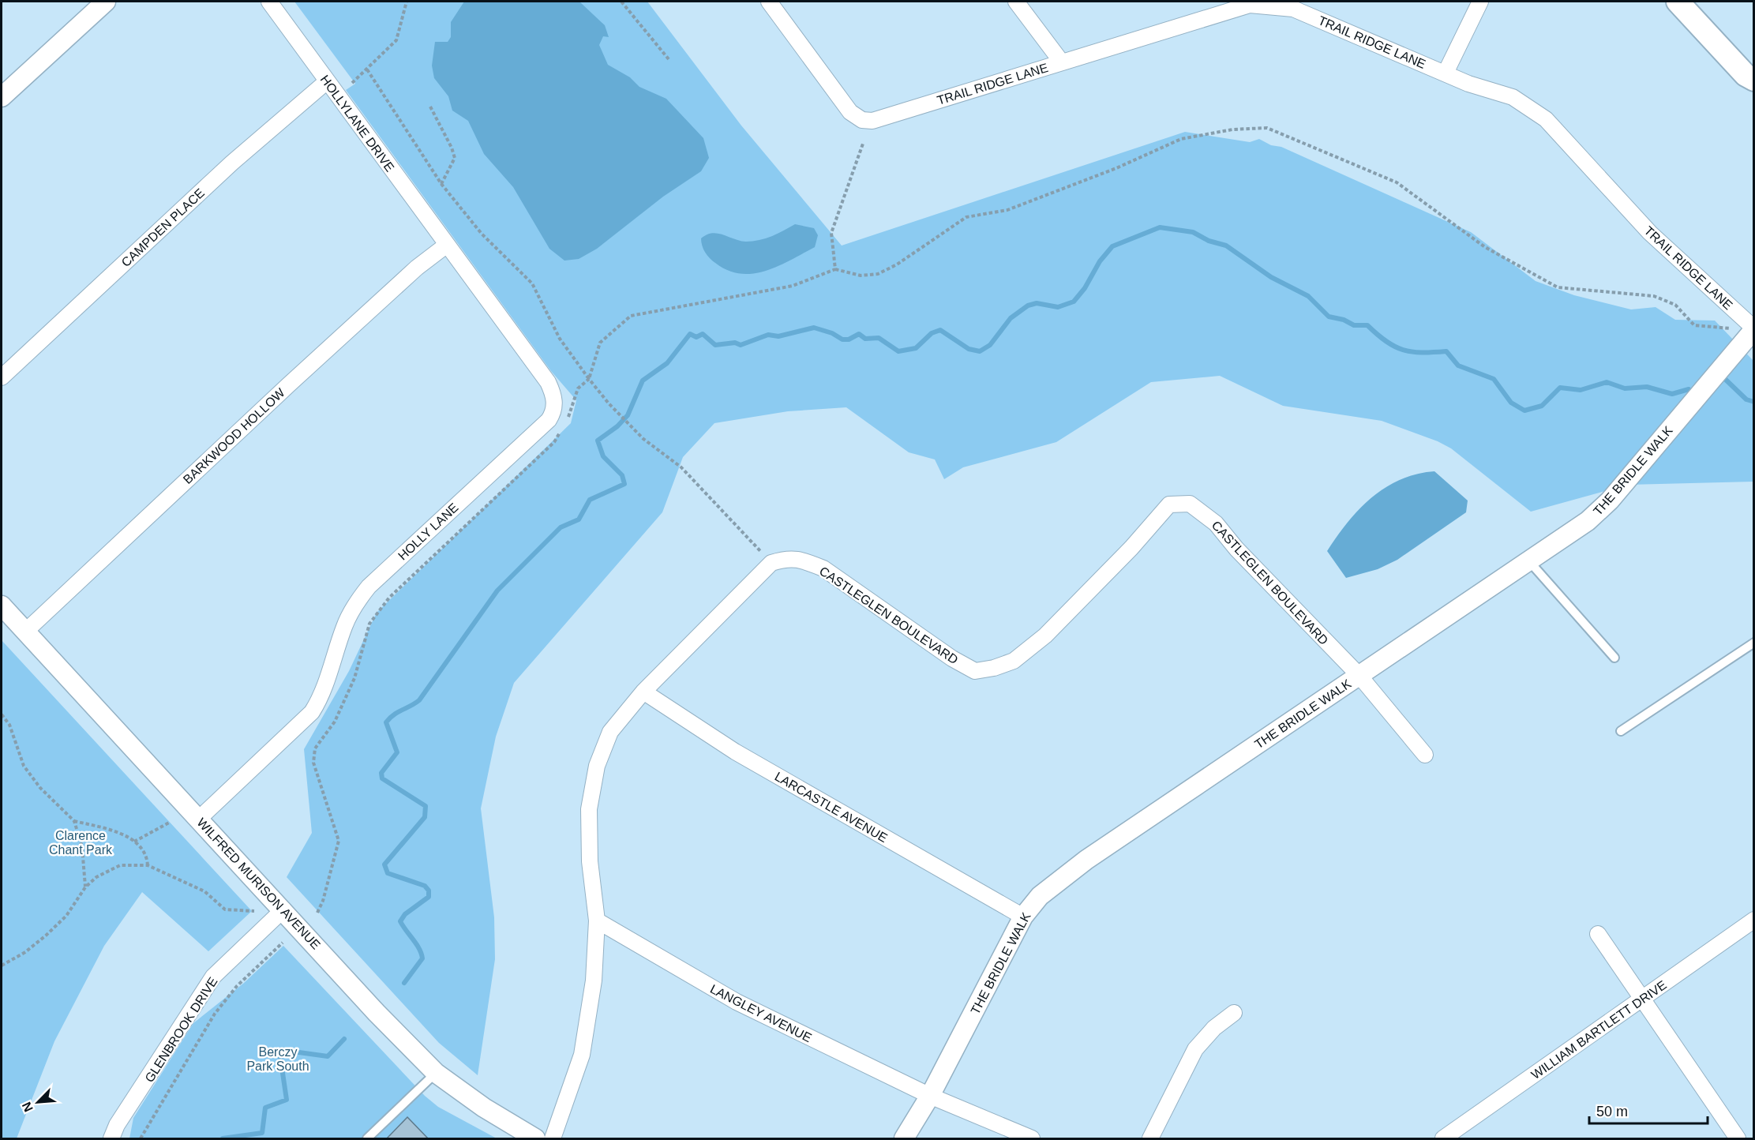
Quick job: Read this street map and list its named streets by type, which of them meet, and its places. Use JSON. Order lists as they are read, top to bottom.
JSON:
{
  "streets": {
    "street": [
      "TRAIL RIDGE LANE",
      "HOLLYLANE DRIVE",
      "CAMPDEN PLACE",
      "BARKWOOD HOLLOW",
      "THE BRIDLE WALK",
      "HOLLY LANE",
      "CASTLEGLEN BOULEVARD",
      "LARCASTLE AVENUE",
      "WILFRED MURISON AVENUE",
      "LANGLEY AVENUE",
      "GLENBROOK DRIVE",
      "WILLIAM BARTLETT DRIVE"
    ]
  },
  "crossings": [
    ["TRAIL RIDGE LANE", "THE BRIDLE WALK"],
    ["HOLLYLANE DRIVE", "CAMPDEN PLACE"],
    ["HOLLYLANE DRIVE", "BARKWOOD HOLLOW"],
    ["HOLLYLANE DRIVE", "HOLLY LANE"],
    ["BARKWOOD HOLLOW", "HOLLY LANE"],
    ["BARKWOOD HOLLOW", "WILFRED MURISON AVENUE"],
    ["THE BRIDLE WALK", "CASTLEGLEN BOULEVARD"],
    ["THE BRIDLE WALK", "LARCASTLE AVENUE"],
    ["THE BRIDLE WALK", "LANGLEY AVENUE"],
    ["HOLLY LANE", "WILFRED MURISON AVENUE"],
    ["WILFRED MURISON AVENUE", "GLENBROOK DRIVE"]
  ],
  "parks": ["Clarence Chant Park", "Berczy Park South"],
  "scale_bar": "50 m",
  "north": "bottom left"
}
